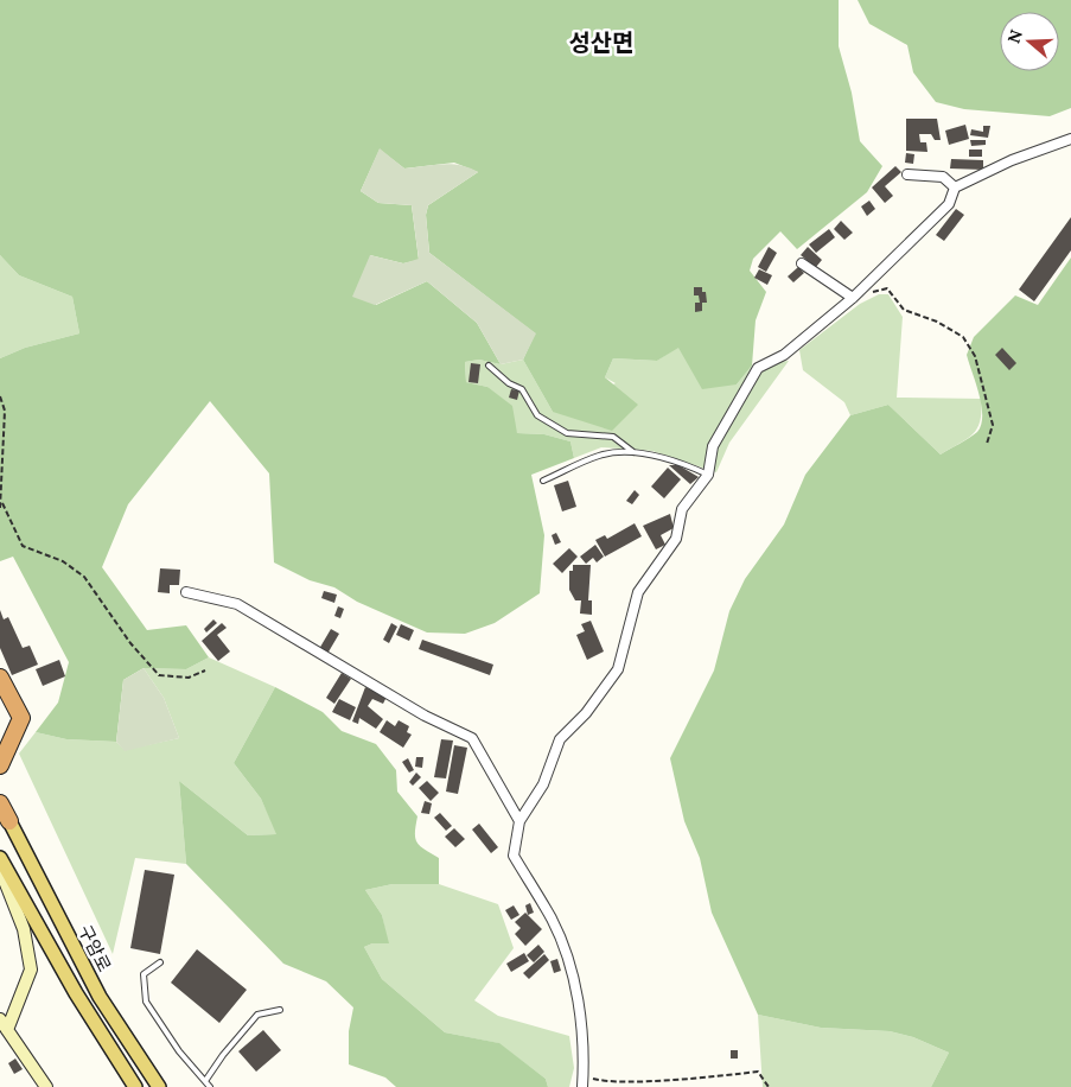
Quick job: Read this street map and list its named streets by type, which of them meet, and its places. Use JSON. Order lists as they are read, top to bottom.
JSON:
{
  "streets": {
    "main road": ["구암로"]
  },
  "districts": ["성산면"],
  "north": "left"
}
